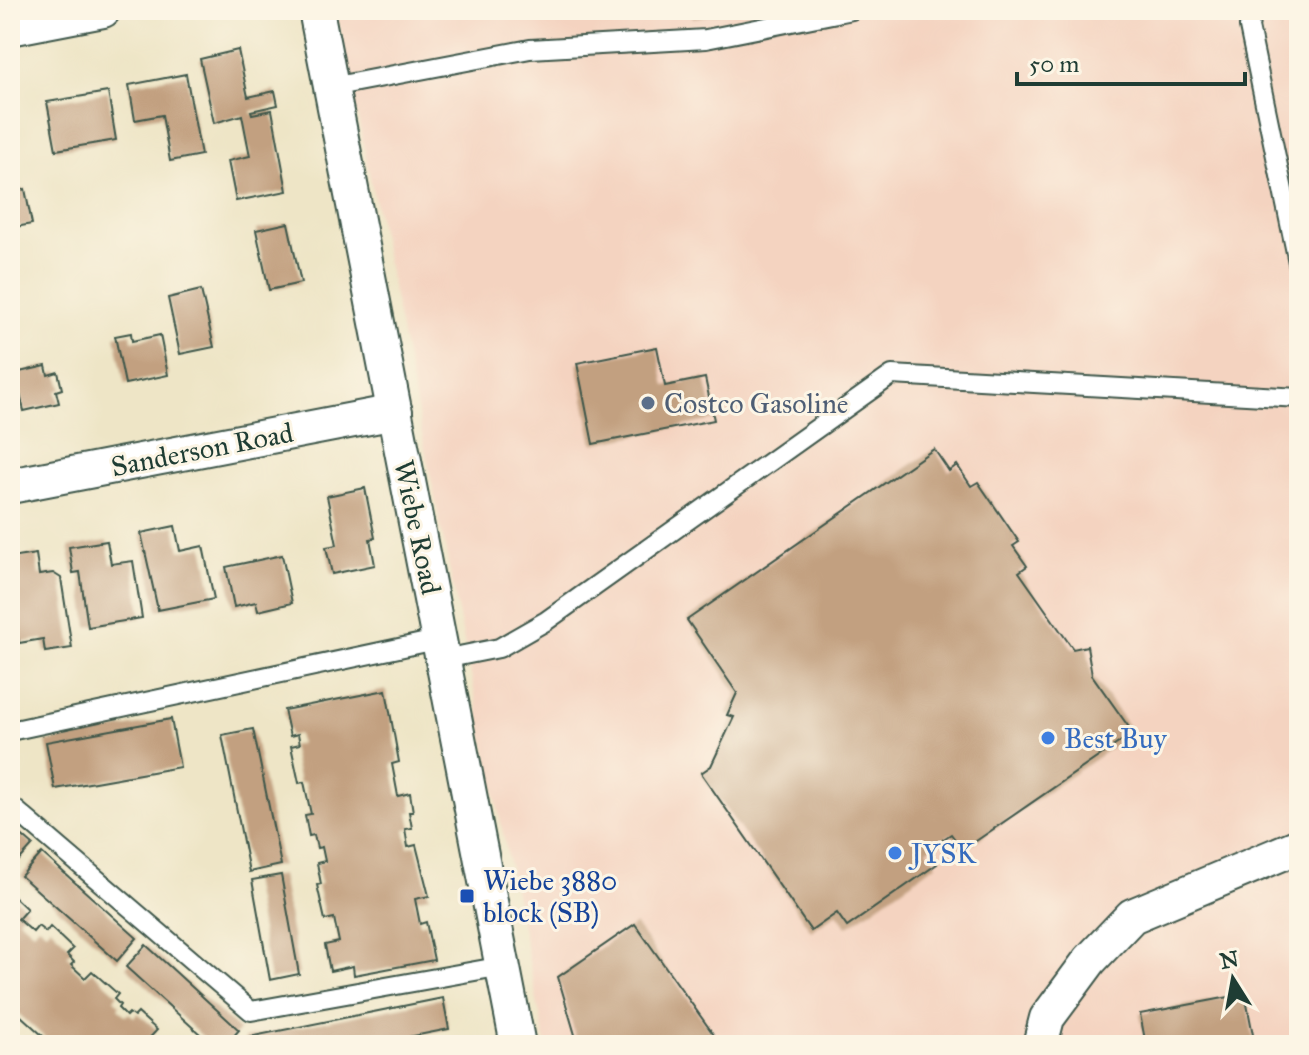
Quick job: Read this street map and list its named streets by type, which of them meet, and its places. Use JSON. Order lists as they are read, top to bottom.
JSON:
{
  "streets": {
    "street": ["Sanderson Road", "Wiebe Road"]
  },
  "crossings": [
    ["Sanderson Road", "Wiebe Road"]
  ],
  "places": {
    "other": ["Costco Gasoline", "Best Buy", "JYSK"],
    "transit": ["Wiebe 3880 block (SB)"]
  },
  "scale_bar": "50 m",
  "north": "top"
}
